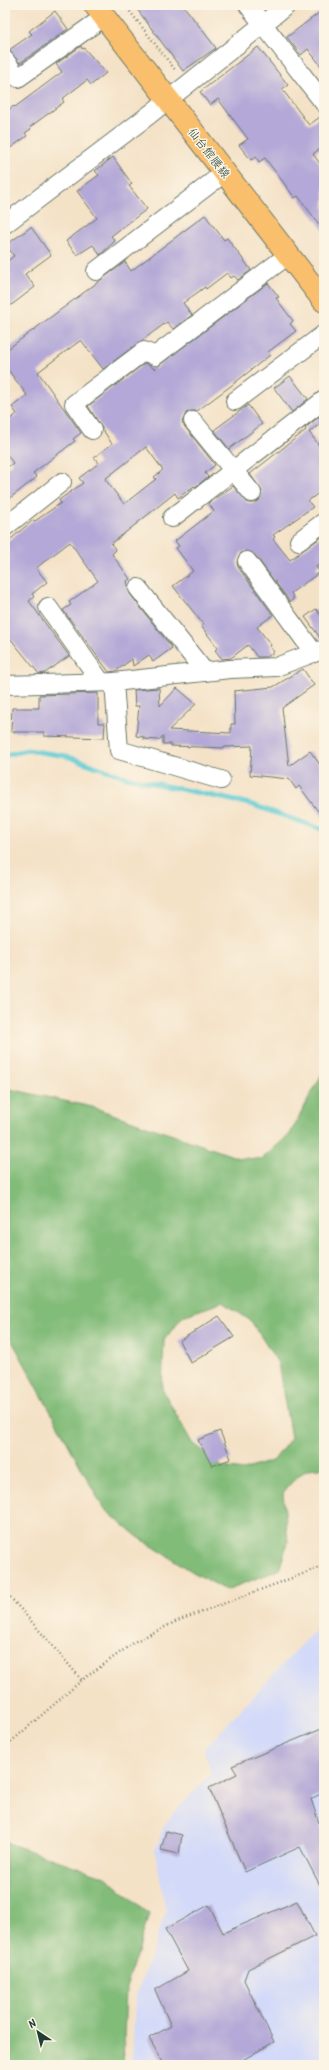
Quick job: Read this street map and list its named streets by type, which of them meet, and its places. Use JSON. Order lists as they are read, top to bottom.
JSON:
{
  "streets": {
    "main road": ["仙台館腰線"]
  },
  "north": "top left"
}
